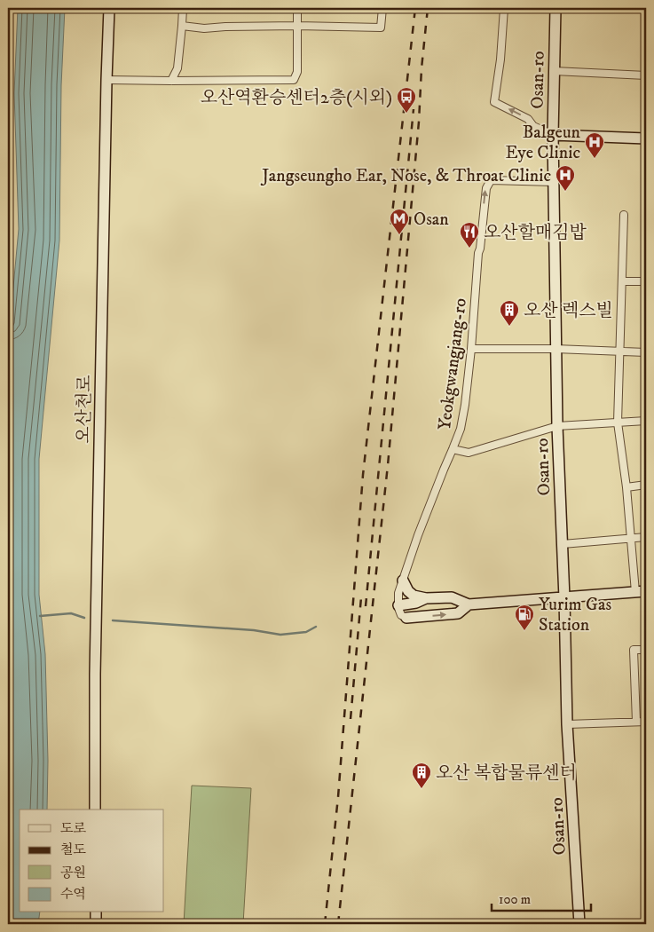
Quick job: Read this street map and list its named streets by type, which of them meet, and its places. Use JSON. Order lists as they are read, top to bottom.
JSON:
{
  "streets": {
    "street": ["Osan-ro", "Yeokgwangjang-ro", "오산천로"]
  },
  "crossings": [
    ["Osan-ro", "Yeokgwangjang-ro"]
  ],
  "places": {
    "bus stop": ["오산역환승센터2층(시외)"],
    "hospital": ["Balgeun Eye Clinic", "Jangseungho Ear, Nose, & Throat Clinic"],
    "metro station": ["Osan"],
    "restaurant": ["오산할매김밥"],
    "building": ["오산 렉스빌", "오산 복합물류센터"],
    "fuel station": ["Yurim Gas Station"]
  },
  "legend": [
    "도로",
    "철도",
    "공원",
    "수역"
  ],
  "scale_bar": "100 m"
}
